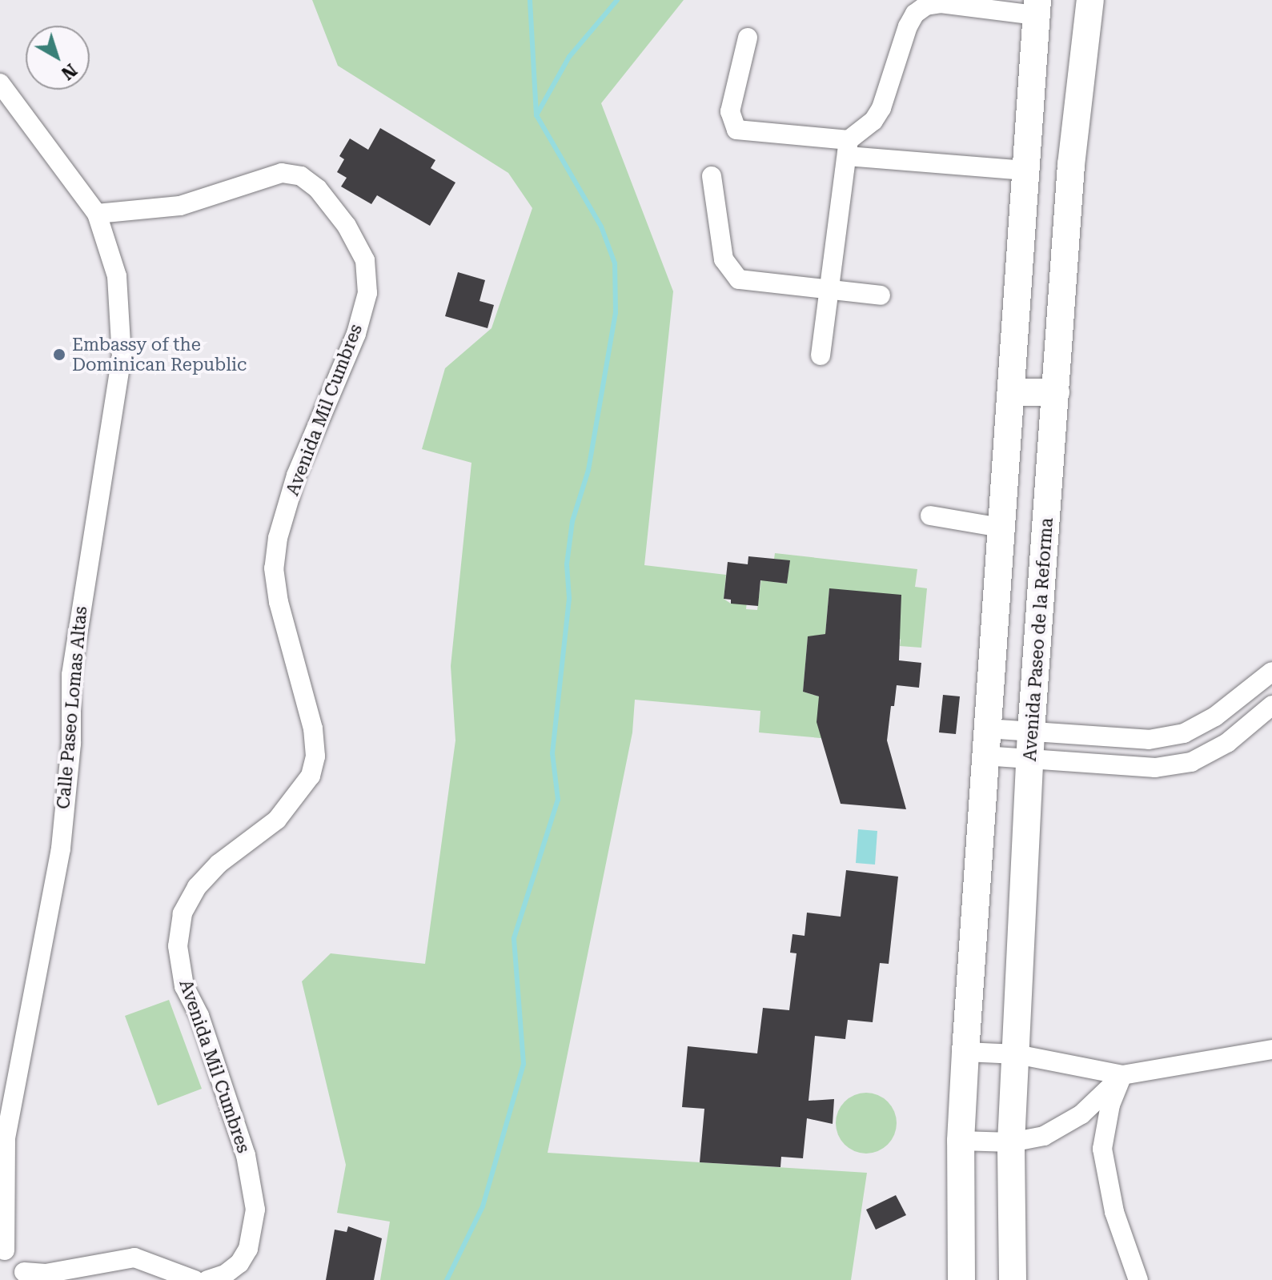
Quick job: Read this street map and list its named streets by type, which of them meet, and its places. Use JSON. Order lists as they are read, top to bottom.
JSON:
{
  "streets": {
    "main road": ["Avenida Paseo de la Reforma"],
    "street": ["Avenida Mil Cumbres", "Calle Paseo Lomas Altas"]
  },
  "crossings": [
    ["Avenida Mil Cumbres", "Calle Paseo Lomas Altas"]
  ],
  "places": ["Embassy of the Dominican Republic"],
  "north": "bottom right"
}
